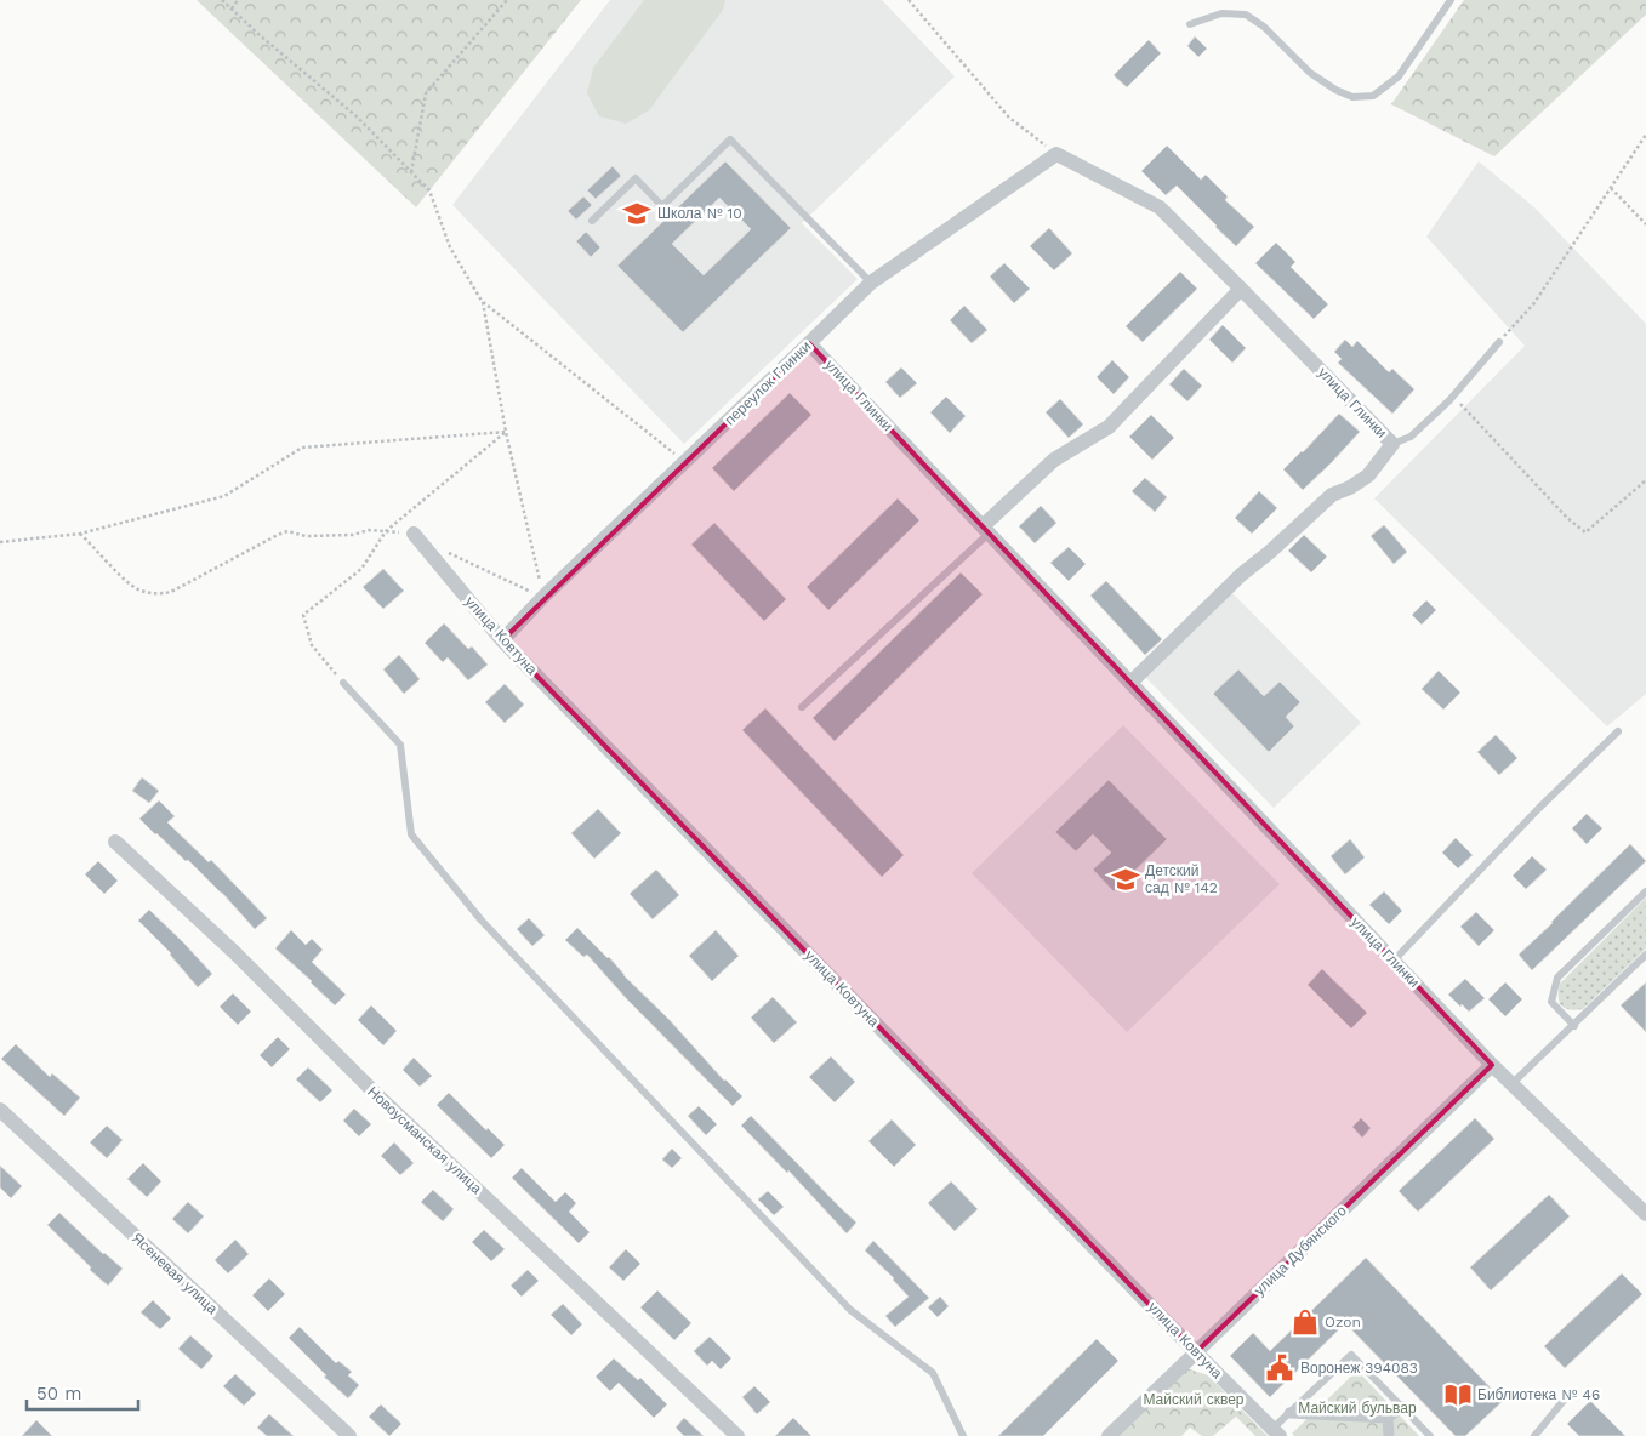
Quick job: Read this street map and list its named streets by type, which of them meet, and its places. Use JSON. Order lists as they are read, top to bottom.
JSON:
{
  "streets": {
    "street": [
      "переулок Глинки",
      "улица Глинки",
      "улица Ковтуна",
      "Новоусманская улица",
      "улица Дубянского",
      "Ясеневая улица"
    ]
  },
  "crossings": [
    ["переулок Глинки", "улица Глинки"],
    ["переулок Глинки", "улица Ковтуна"],
    ["улица Глинки", "улица Дубянского"],
    ["улица Ковтуна", "улица Дубянского"]
  ],
  "parks": ["Майский сквер", "Майский бульвар"],
  "places": {
    "school or university": ["Школа № 10", "Детский сад № 142"],
    "shop": ["Ozon"],
    "public building": ["Воронеж 394083"],
    "library": ["Библиотека № 46"]
  },
  "scale_bar": "50 m"
}
